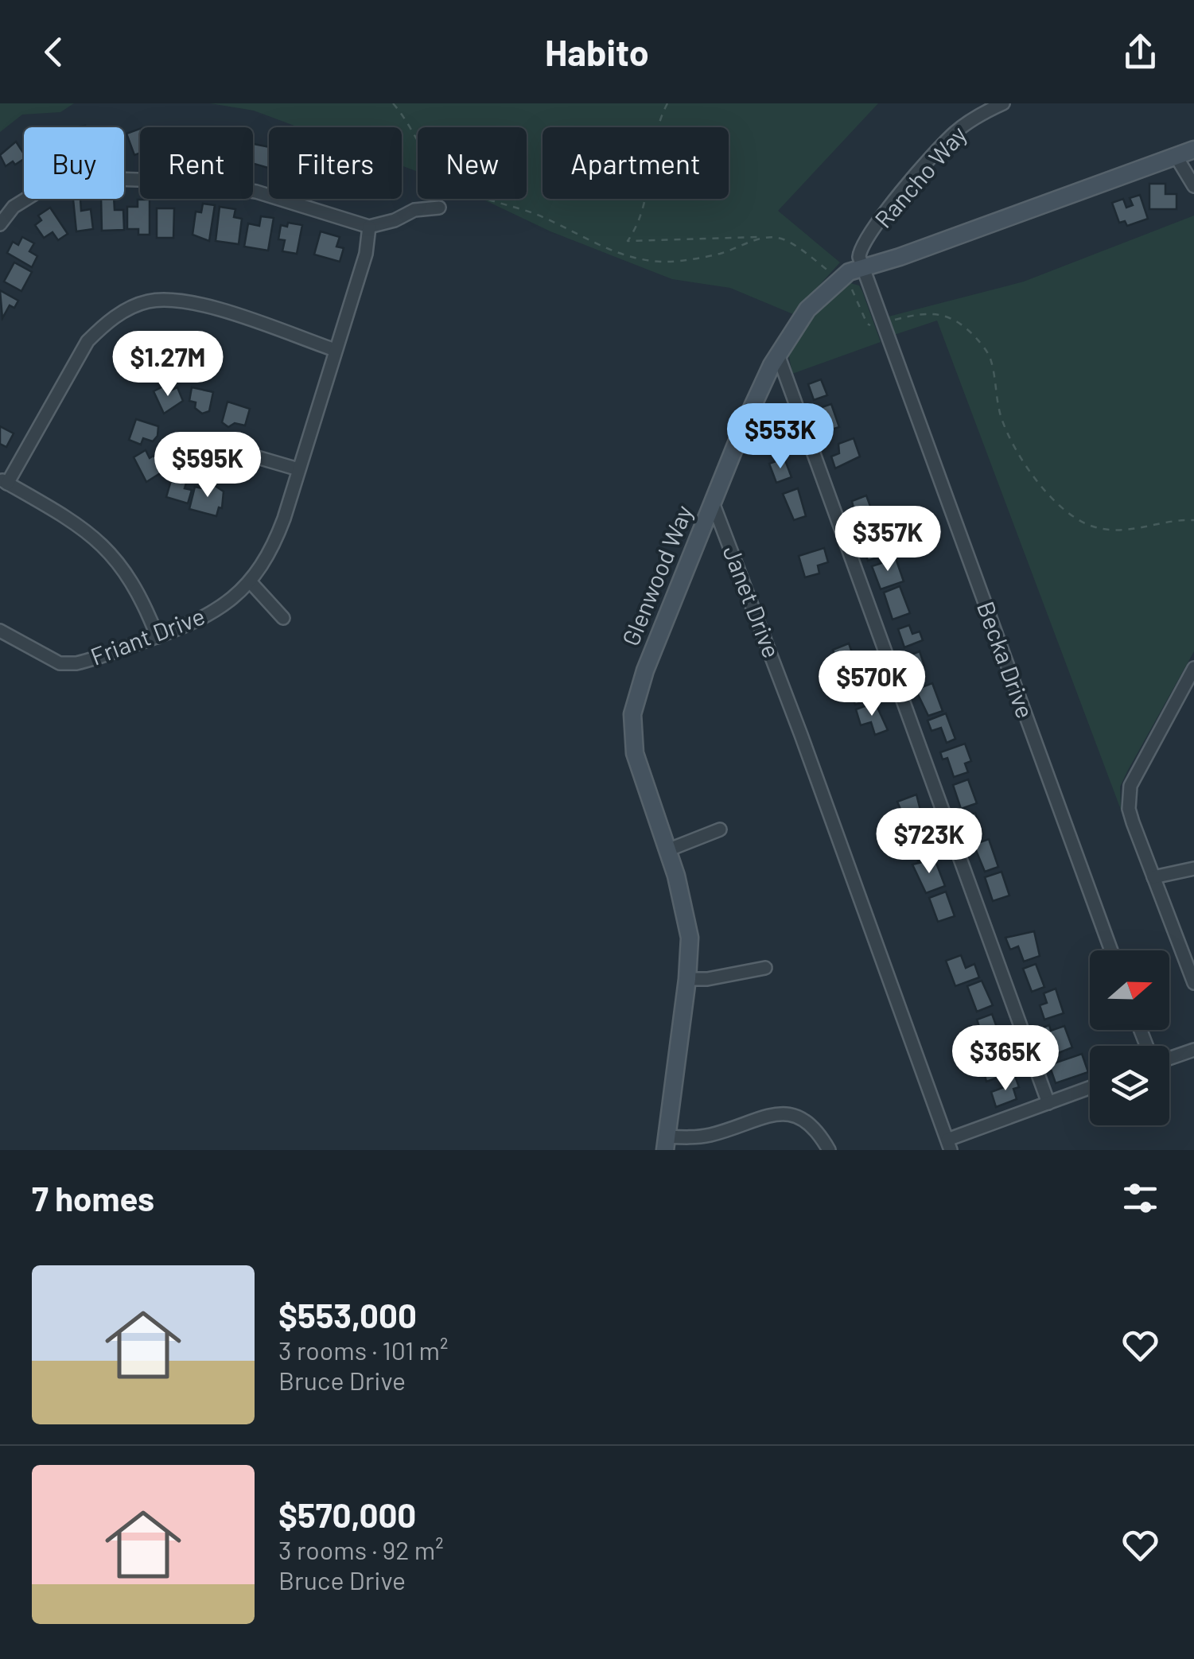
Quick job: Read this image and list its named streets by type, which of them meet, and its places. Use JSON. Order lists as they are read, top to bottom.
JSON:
{
  "streets": {
    "street": [
      "Rancho Way",
      "Glenwood Way",
      "Janet Drive",
      "Friant Drive",
      "Becka Drive"
    ]
  },
  "crossings": [
    ["Rancho Way", "Glenwood Way"],
    ["Rancho Way", "Becka Drive"],
    ["Glenwood Way", "Janet Drive"],
    ["Glenwood Way", "Becka Drive"]
  ],
  "north": "right",
  "page": {
    "header": "Habito",
    "chip": [
      "Buy",
      "Rent",
      "Filters",
      "New",
      "Apartment"
    ],
    "price": [
      "$1.27M",
      "$553K",
      "$595K",
      "$357K",
      "$570K",
      "$723K",
      "$365K"
    ],
    "heading": "7 homes",
    "list": [
      {
        "name": "$553,000",
        "note": "3 rooms · 101 m² · Bruce Drive"
      },
      {
        "name": "$570,000",
        "note": "3 rooms · 92 m² · Bruce Drive"
      }
    ]
  }
}
